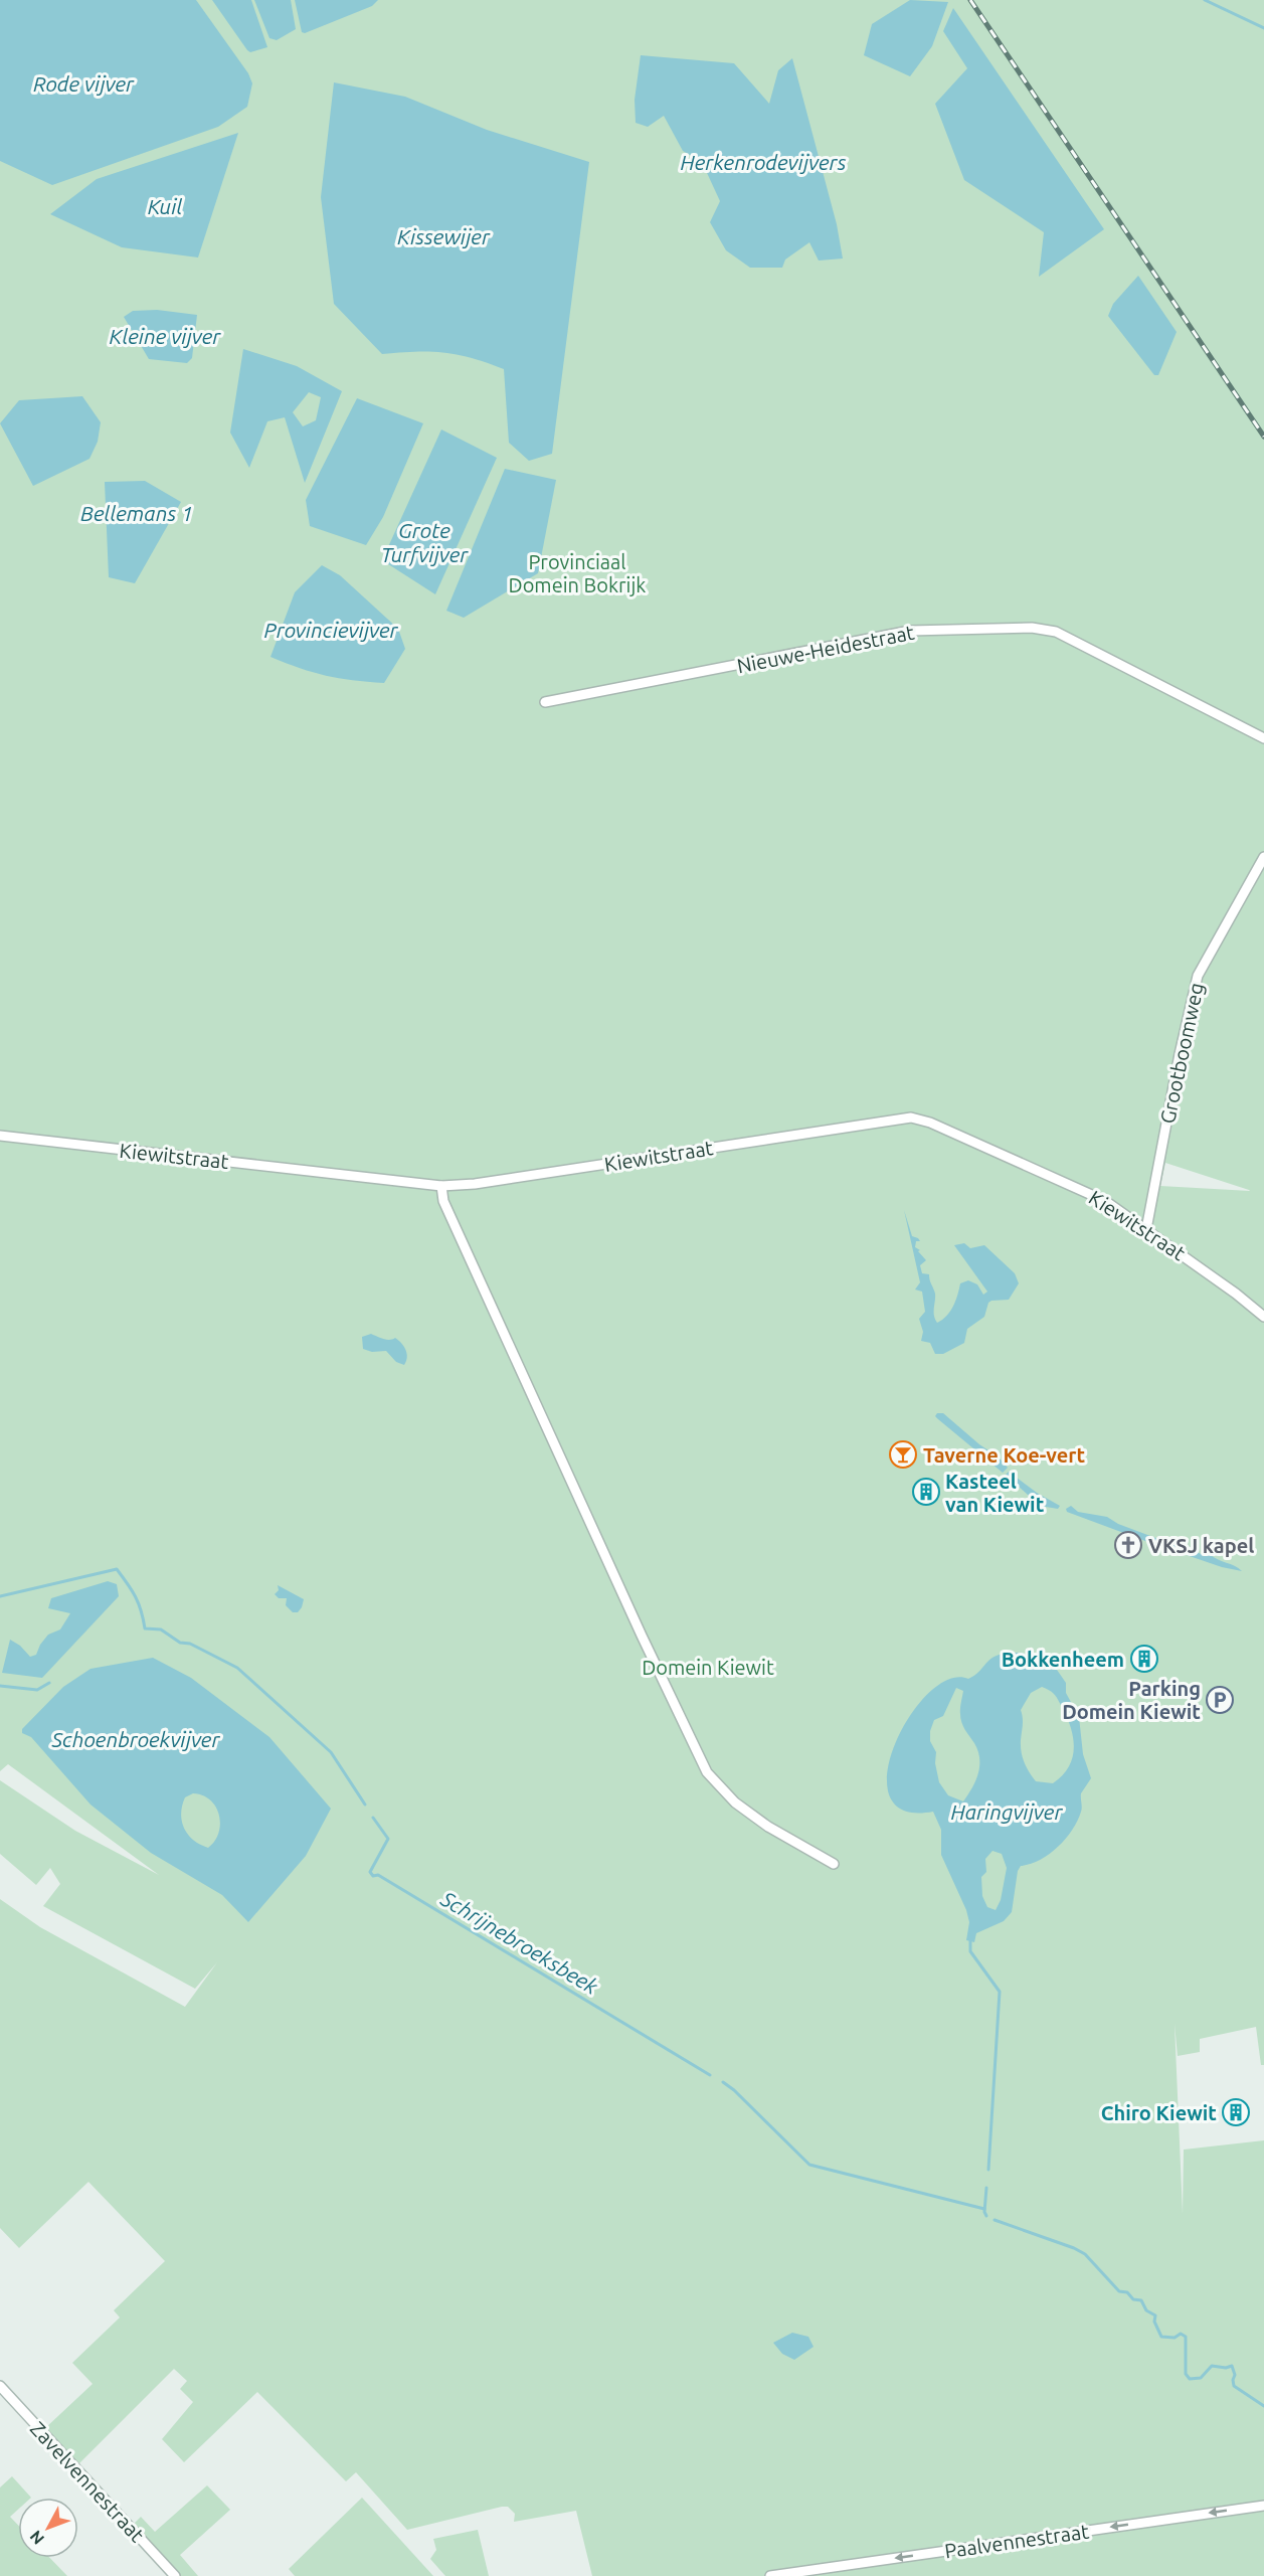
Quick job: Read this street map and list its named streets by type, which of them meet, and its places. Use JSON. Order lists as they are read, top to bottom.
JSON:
{
  "streets": {
    "street": [
      "Nieuwe-Heidestraat",
      "Grootboomweg",
      "Kiewitstraat",
      "Zavelvennestraat",
      "Paalvennestraat"
    ]
  },
  "crossings": [
    ["Grootboomweg", "Kiewitstraat"]
  ],
  "one_way": ["Paalvennestraat"],
  "water": [
    "Rode vijver",
    "Herkenrodevijvers",
    "Kuil",
    "Kissewijer",
    "Kleine vijver",
    "Bellemans 1",
    "Grote Turfvijver",
    "Provincievijver",
    "Schoenbroekvijver",
    "Haringvijver",
    "Schrijnebroeksbeek"
  ],
  "parks": ["Provinciaal Domein Bokrijk", "Domein Kiewit"],
  "places": {
    "bar": ["Taverne Koe-vert"],
    "building": ["Kasteel van Kiewit", "Bokkenheem", "Chiro Kiewit"],
    "church": ["VKSJ kapel"],
    "parking": ["Parking Domein Kiewit"]
  },
  "north": "bottom left"
}
